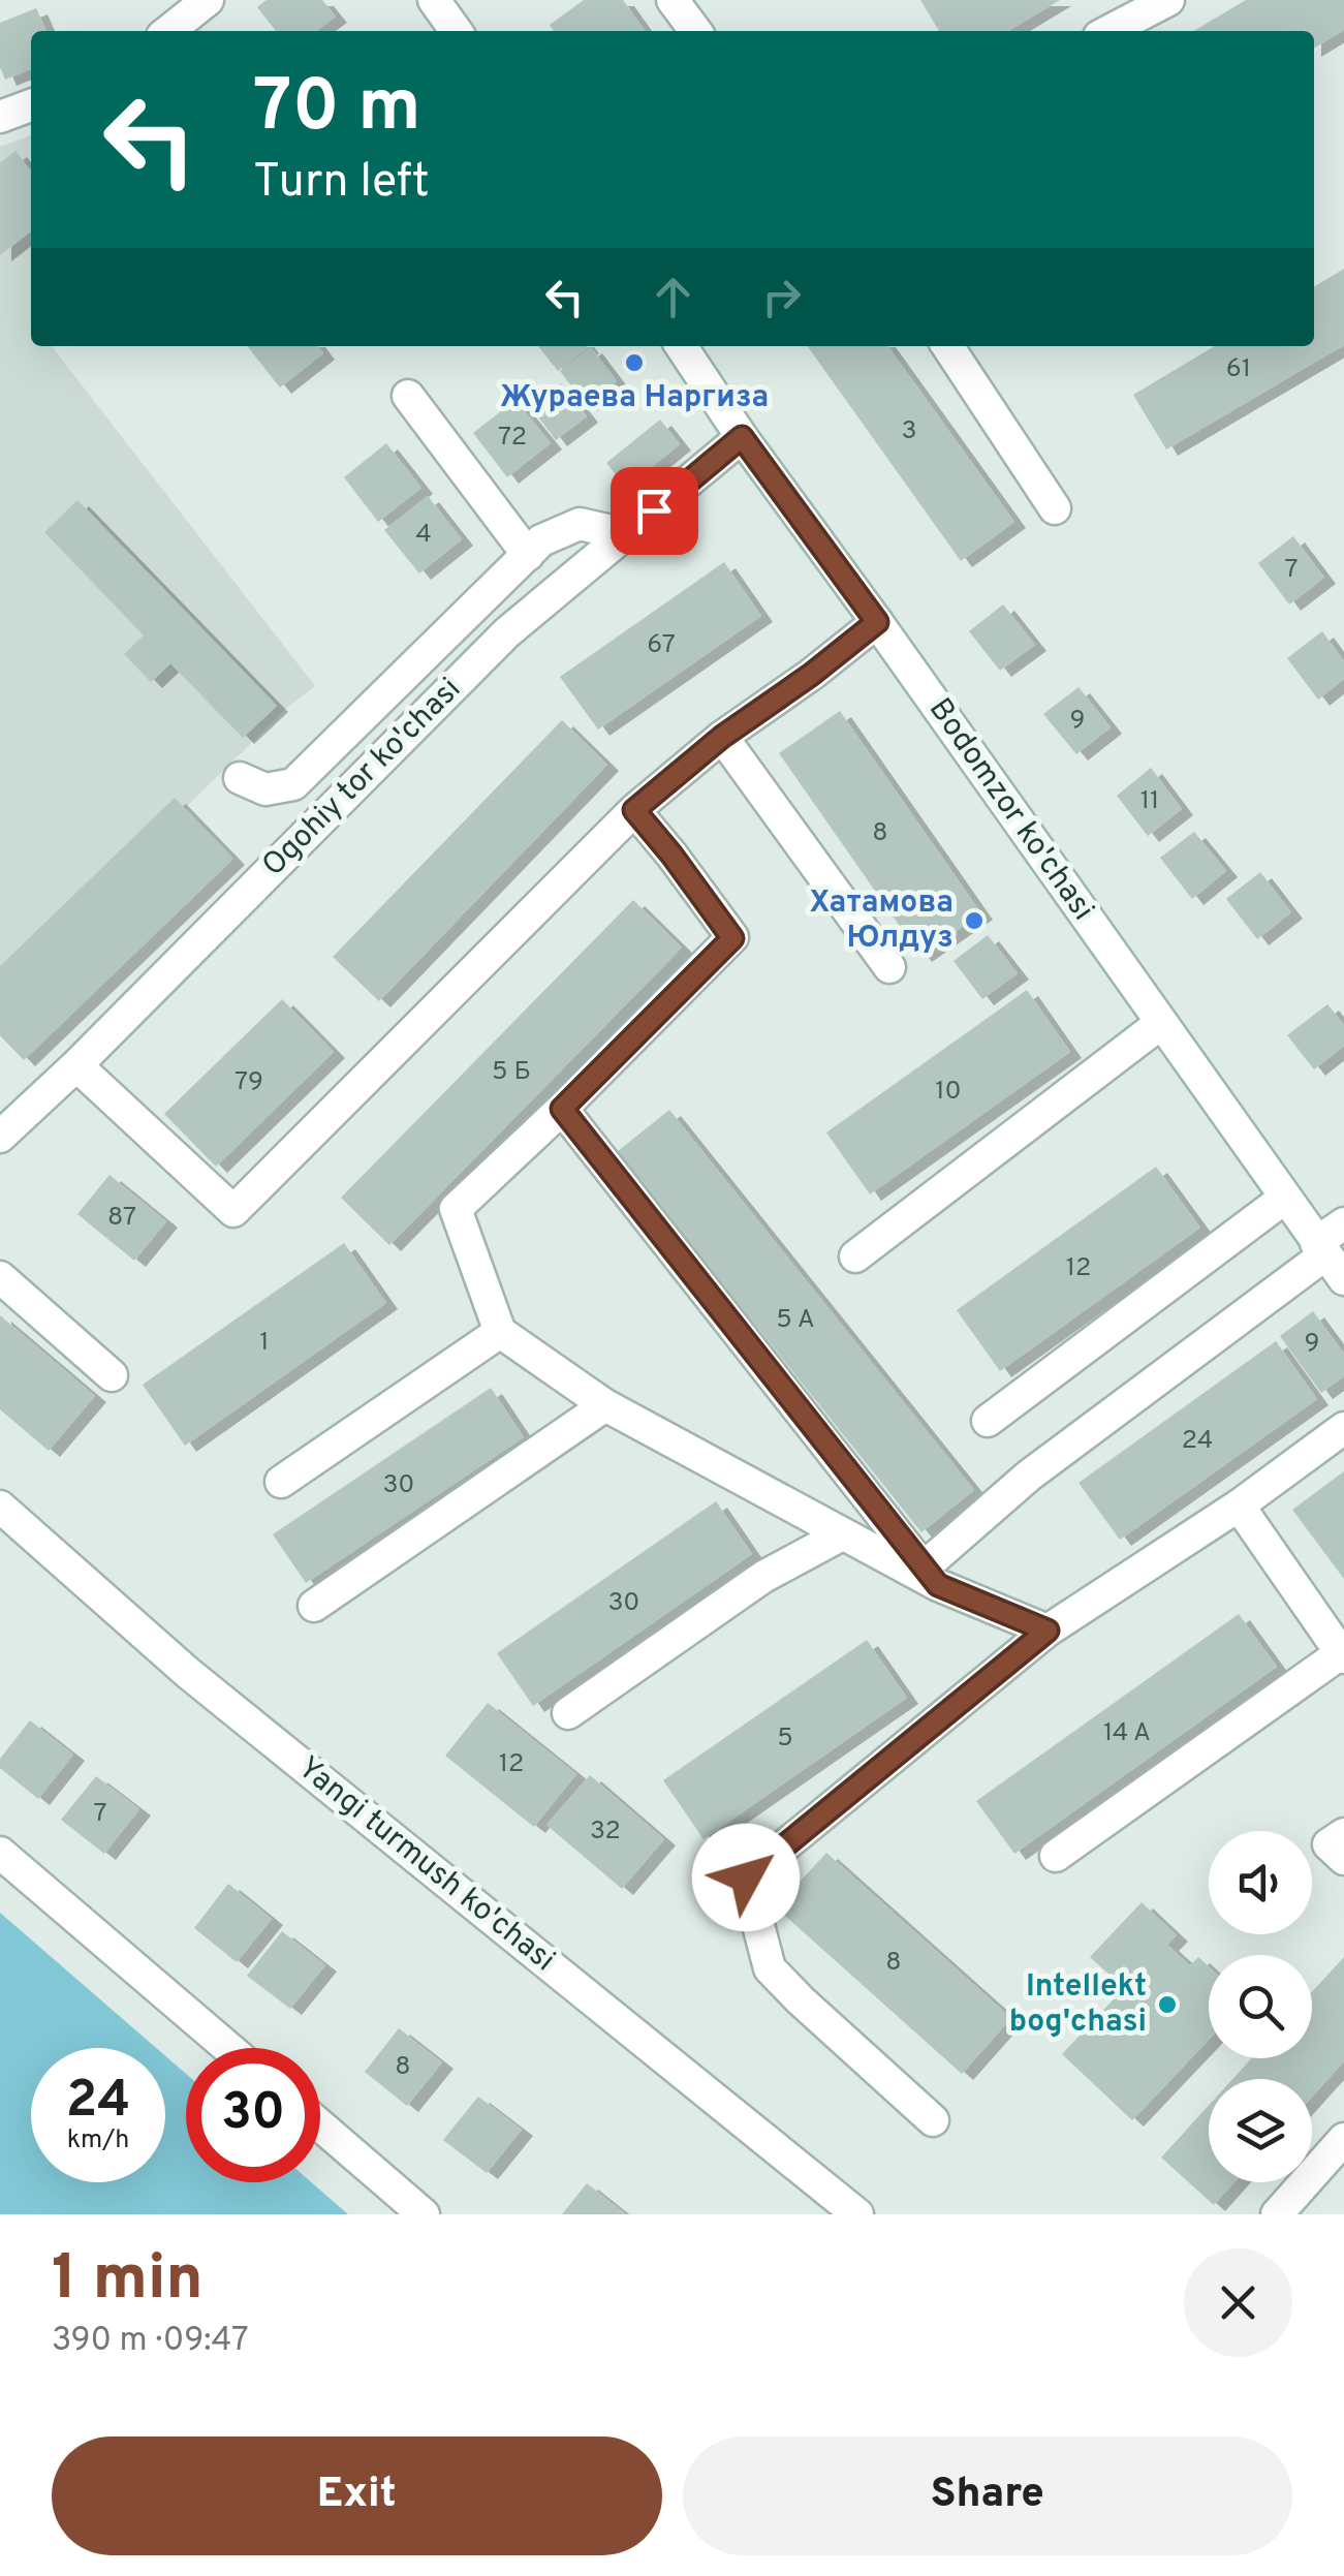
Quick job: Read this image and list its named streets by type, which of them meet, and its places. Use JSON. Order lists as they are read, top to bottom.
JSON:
{
  "streets": {
    "street": ["Ogohiy tor ko'chasi", "Bodomzor ko'chasi", "Yangi turmush ko'chasi"]
  },
  "crossings": [
    ["Ogohiy tor ko'chasi", "Bodomzor ko'chasi"]
  ],
  "places": ["Жураева Наргиза", "Хатамова Юлдуз", "Intellekt bog'chasi"],
  "house_numbers": [
    "61",
    "3",
    "72",
    "4",
    "7",
    "67",
    "9",
    "11",
    "8",
    "5 Б",
    "79",
    "10",
    "87",
    "12",
    "5 А",
    "1",
    "9",
    "24",
    "30",
    "30",
    "14 А",
    "5",
    "12",
    "7",
    "32",
    "8",
    "8"
  ],
  "page": {
    "turn": ["70 m", "Turn left"],
    "speed": "24 km/h",
    "limit": "30",
    "heading": ["1 min", "390 m · 09:47"],
    "buttons": ["Exit", "Share"]
  }
}
